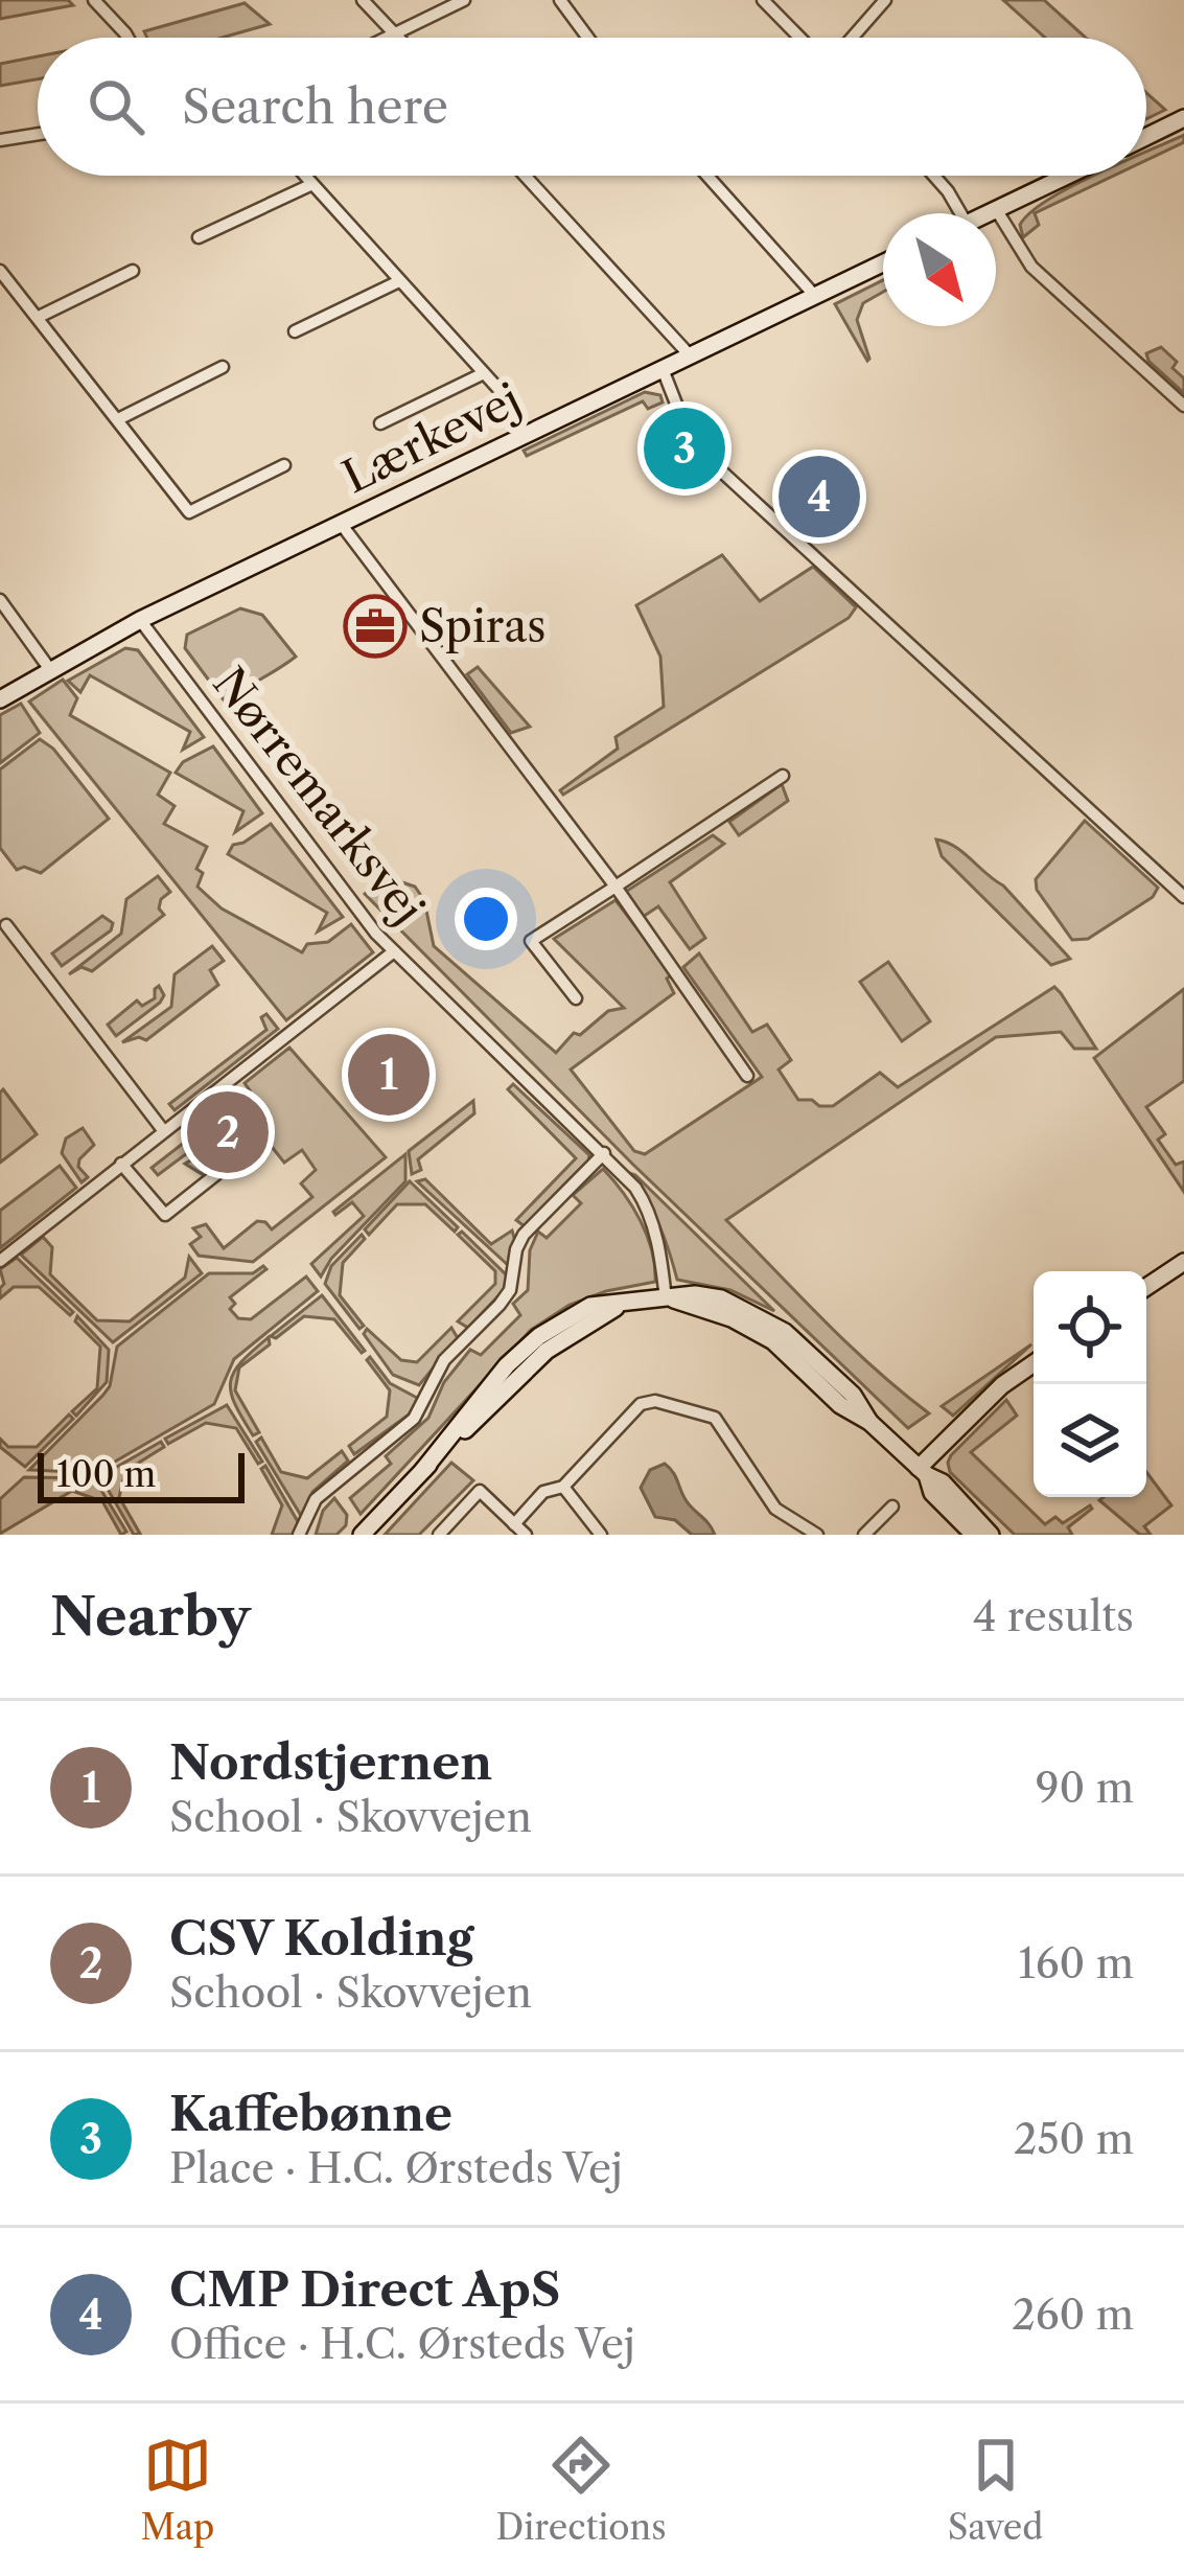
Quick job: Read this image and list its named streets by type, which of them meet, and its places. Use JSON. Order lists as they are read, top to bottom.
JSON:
{
  "streets": {
    "street": ["Lærkevej", "Nørremarksvej"]
  },
  "crossings": [
    ["Lærkevej", "Nørremarksvej"]
  ],
  "places": {
    "office": ["Spiras"]
  },
  "scale_bar": "100 m",
  "north": "bottom right",
  "page": {
    "search": "Search here",
    "pins": [
      "3",
      "4",
      "1",
      "2"
    ],
    "scale": "100 m",
    "heading": ["Nearby", "4 results"],
    "list": [
      {
        "mark": "1",
        "name": "Nordstjernen",
        "note": "School · Skovvejen",
        "value": "90 m"
      },
      {
        "mark": "2",
        "name": "CSV Kolding",
        "note": "School · Skovvejen",
        "value": "160 m"
      },
      {
        "mark": "3",
        "name": "Kaffebønne",
        "note": "Place · H.C. Ørsteds Vej",
        "value": "250 m"
      },
      {
        "mark": "4",
        "name": "CMP Direct ApS",
        "note": "Office · H.C. Ørsteds Vej",
        "value": "260 m"
      }
    ],
    "nav": ["Map", "Directions", "Saved"]
  }
}
